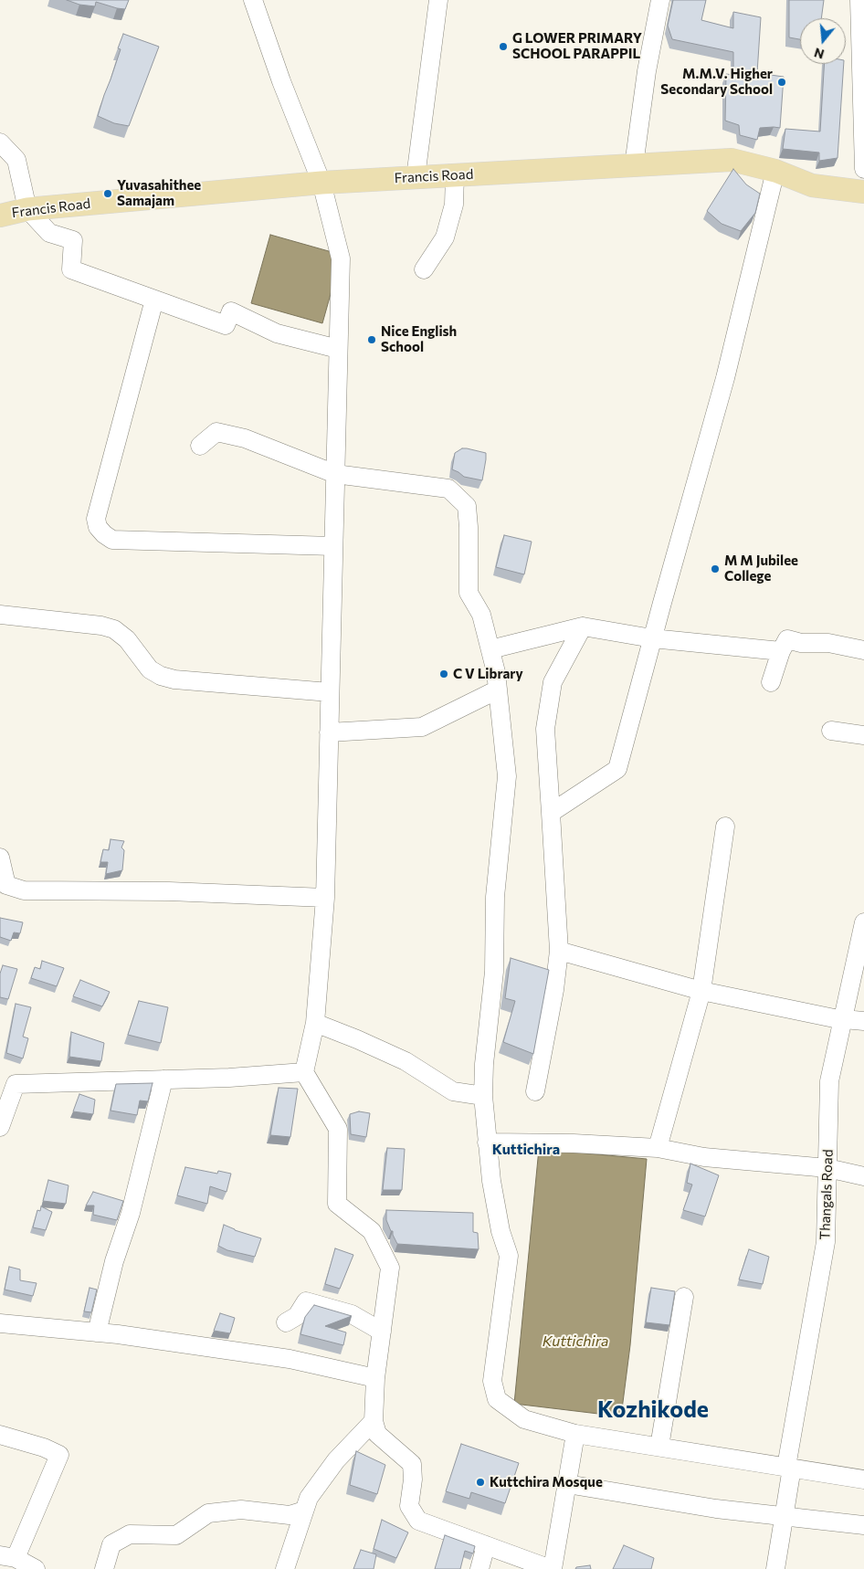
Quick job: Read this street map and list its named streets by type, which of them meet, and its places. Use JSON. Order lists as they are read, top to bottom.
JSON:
{
  "streets": {
    "main road": ["Francis Road"],
    "street": ["Thangals Road"]
  },
  "districts": ["Kuttichira", "Kozhikode"],
  "water": ["Kuttichira"],
  "places": [
    "G LOWER PRIMARY SCHOOL PARAPPIL",
    "M.M.V. Higher Secondary School",
    "Yuvasahithee Samajam",
    "Nice English School",
    "M M Jubilee College",
    "C V Library",
    "Kuttchira Mosque"
  ],
  "north": "bottom"
}
